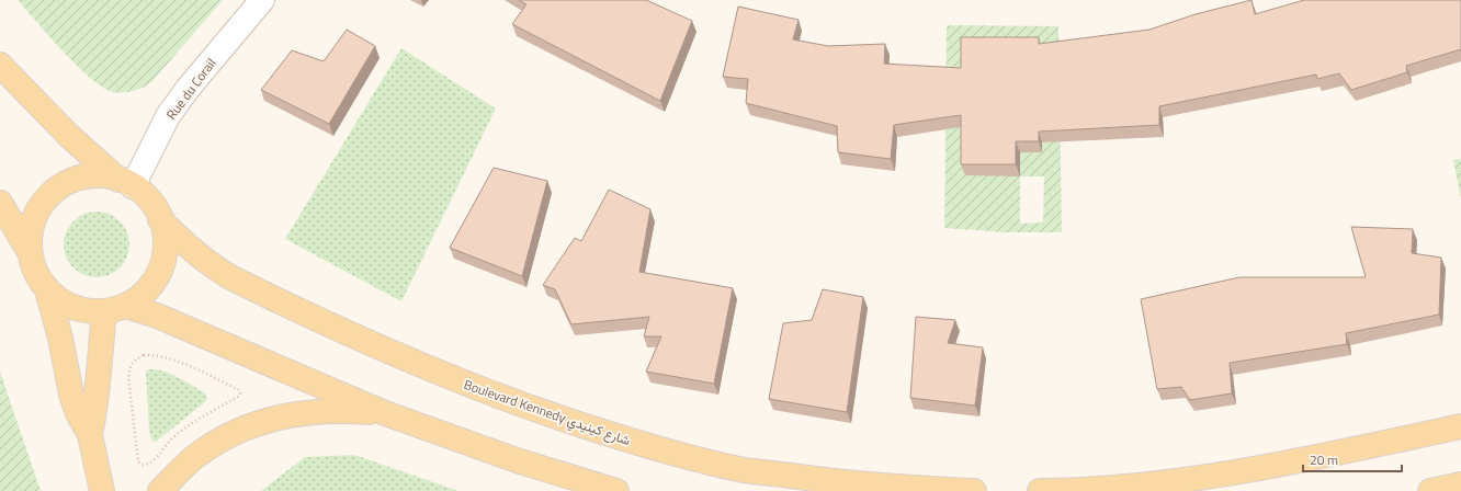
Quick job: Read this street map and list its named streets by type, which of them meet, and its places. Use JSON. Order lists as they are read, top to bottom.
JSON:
{
  "streets": {
    "main road": ["Boulevard Kennedy شارع كينيدي"],
    "street": ["Rue du Corail"]
  },
  "crossings": [
    ["Rue du Corail", "Boulevard Kennedy شارع كينيدي"]
  ],
  "scale_bar": "20 m"
}
